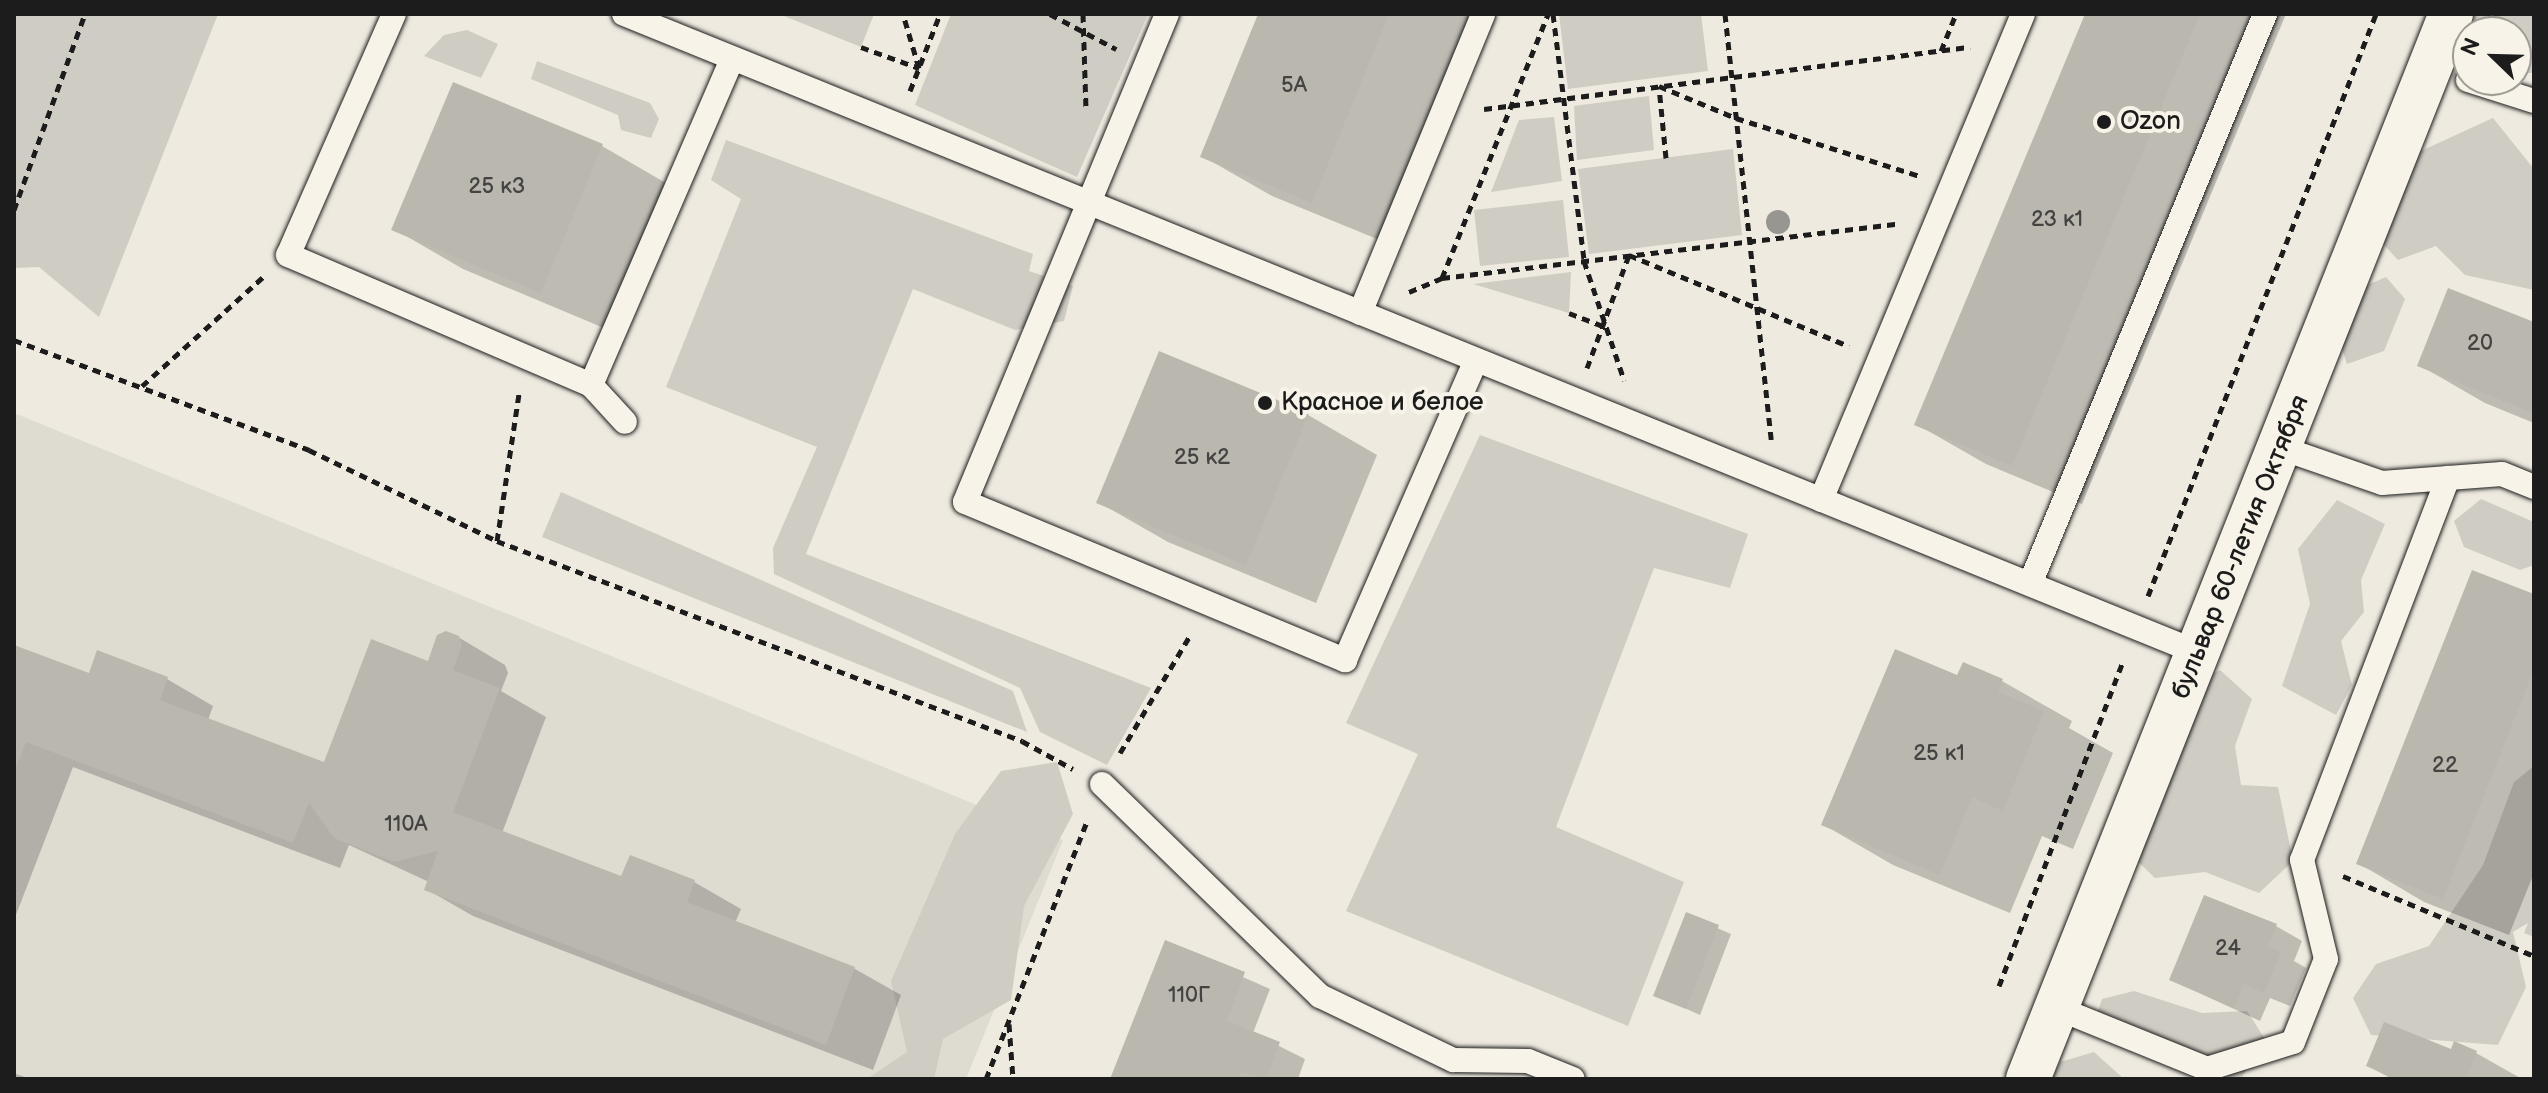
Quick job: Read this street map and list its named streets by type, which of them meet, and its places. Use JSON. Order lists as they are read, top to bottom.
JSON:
{
  "streets": {
    "street": ["бульвар 60-летия Октября"]
  },
  "places": ["Ozon", "Красное и белое"],
  "house_numbers": [
    "5А",
    "25 к3",
    "23 к1",
    "20",
    "25 к2",
    "25 к1",
    "22",
    "110А",
    "24",
    "110Г"
  ],
  "north": "top left"
}
